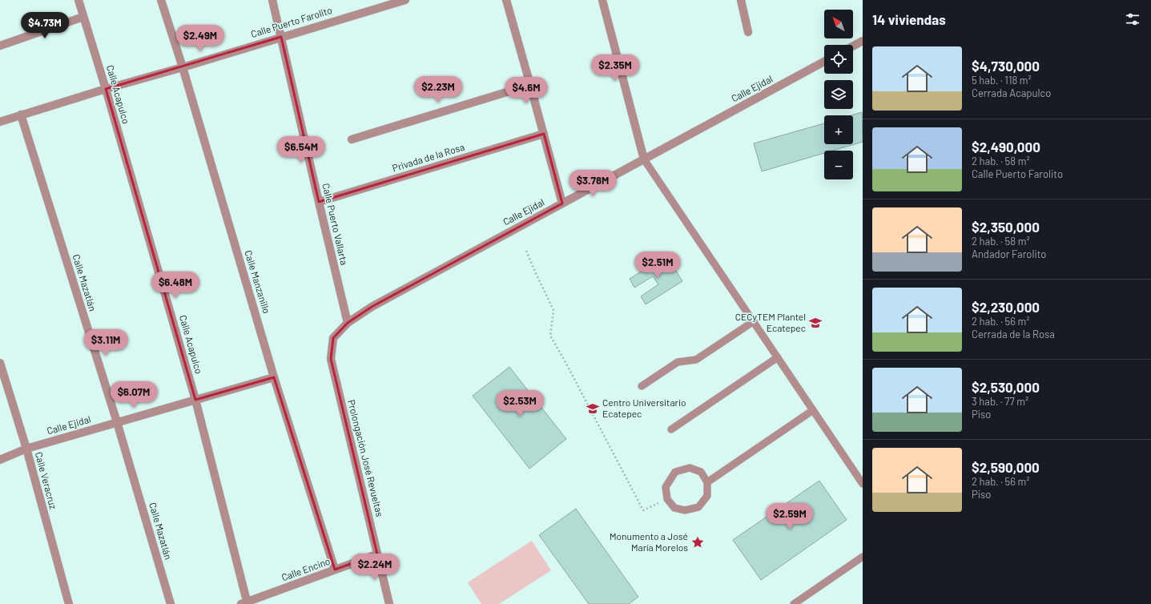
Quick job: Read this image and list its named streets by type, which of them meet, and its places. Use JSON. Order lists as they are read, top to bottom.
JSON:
{
  "streets": {
    "street": [
      "Calle Puerto Farolito",
      "Calle Ejidal",
      "Calle Acapulco",
      "Privada de la Rosa",
      "Calle Puerto Vallarta",
      "Calle Manzanillo",
      "Calle Mazatlán",
      "Prolongación José Revueltas",
      "Calle Veracruz",
      "Calle Encino"
    ]
  },
  "crossings": [
    ["Calle Puerto Farolito", "Calle Acapulco"],
    ["Calle Puerto Farolito", "Calle Puerto Vallarta"],
    ["Calle Puerto Farolito", "Calle Manzanillo"],
    ["Calle Puerto Farolito", "Calle Mazatlán"],
    ["Calle Ejidal", "Calle Acapulco"],
    ["Calle Ejidal", "Calle Puerto Vallarta"],
    ["Calle Ejidal", "Calle Manzanillo"],
    ["Calle Ejidal", "Calle Mazatlán"],
    ["Calle Ejidal", "Prolongación José Revueltas"],
    ["Calle Ejidal", "Calle Veracruz"],
    ["Calle Acapulco", "Calle Encino"],
    ["Privada de la Rosa", "Calle Puerto Vallarta"],
    ["Calle Puerto Vallarta", "Prolongación José Revueltas"],
    ["Calle Manzanillo", "Calle Encino"],
    ["Prolongación José Revueltas", "Calle Encino"]
  ],
  "places": {
    "school or university": ["CECyTEM Plantel Ecatepec", "Centro Universitario Ecatepec"],
    "place": ["Monumento a José María Morelos"]
  },
  "north": "top left",
  "page": {
    "heading": "14 viviendas",
    "map_buttons": ["+", "−"],
    "price": [
      "$4.73M",
      "$2.49M",
      "$2.35M",
      "$2.23M",
      "$4.6M",
      "$6.54M",
      "$3.78M",
      "$2.51M",
      "$6.48M",
      "$3.11M",
      "$6.07M",
      "$2.53M",
      "$2.59M",
      "$2.24M"
    ],
    "list": [
      {
        "name": "$4,730,000",
        "note": "5 hab. · 118 m² · Cerrada Acapulco"
      },
      {
        "name": "$2,490,000",
        "note": "2 hab. · 58 m² · Calle Puerto Farolito"
      },
      {
        "name": "$2,350,000",
        "note": "2 hab. · 58 m² · Andador Farolito"
      },
      {
        "name": "$2,230,000",
        "note": "2 hab. · 56 m² · Cerrada de la Rosa"
      },
      {
        "name": "$2,530,000",
        "note": "3 hab. · 77 m² · Piso"
      },
      {
        "name": "$2,590,000",
        "note": "2 hab. · 56 m² · Piso"
      }
    ]
  }
}
